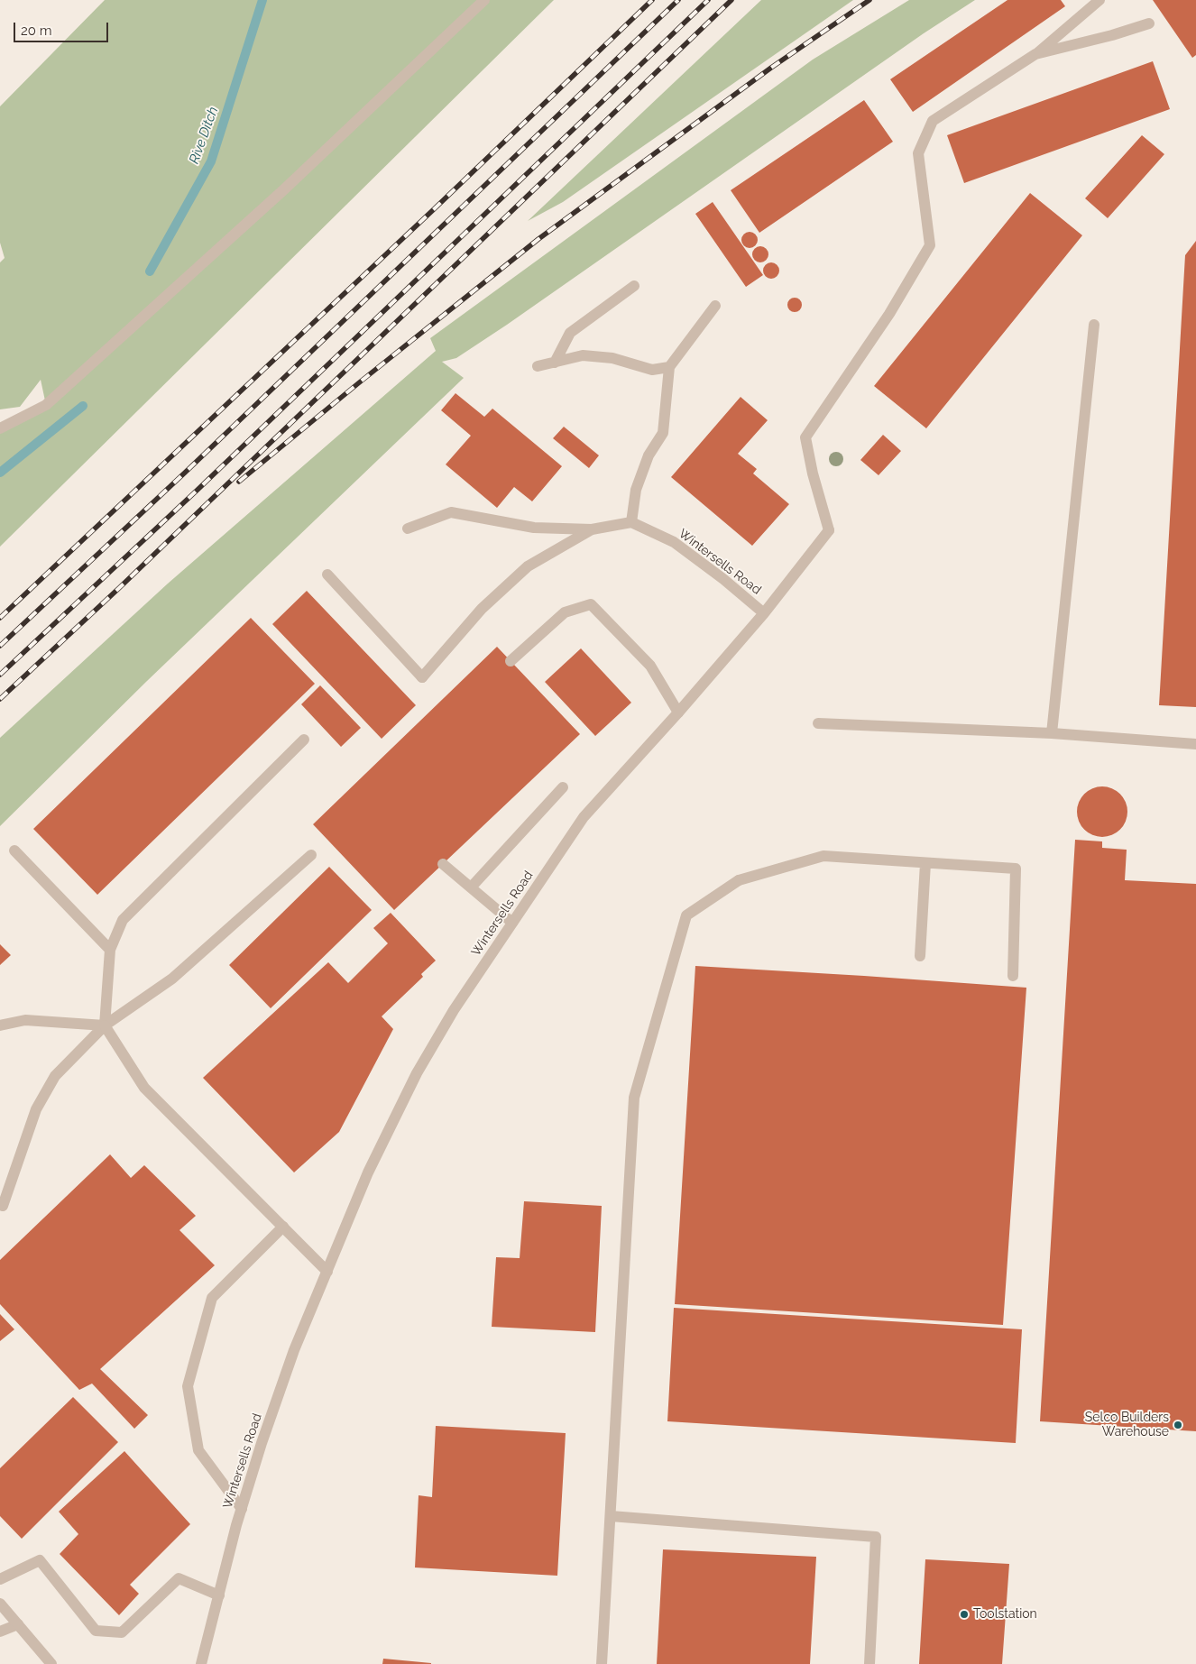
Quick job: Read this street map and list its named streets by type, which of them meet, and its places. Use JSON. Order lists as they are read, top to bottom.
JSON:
{
  "streets": {
    "street": ["Wintersells Road"]
  },
  "water": ["Rive Ditch"],
  "places": ["Selco Builders Warehouse", "Toolstation"],
  "scale_bar": "20 m"
}
